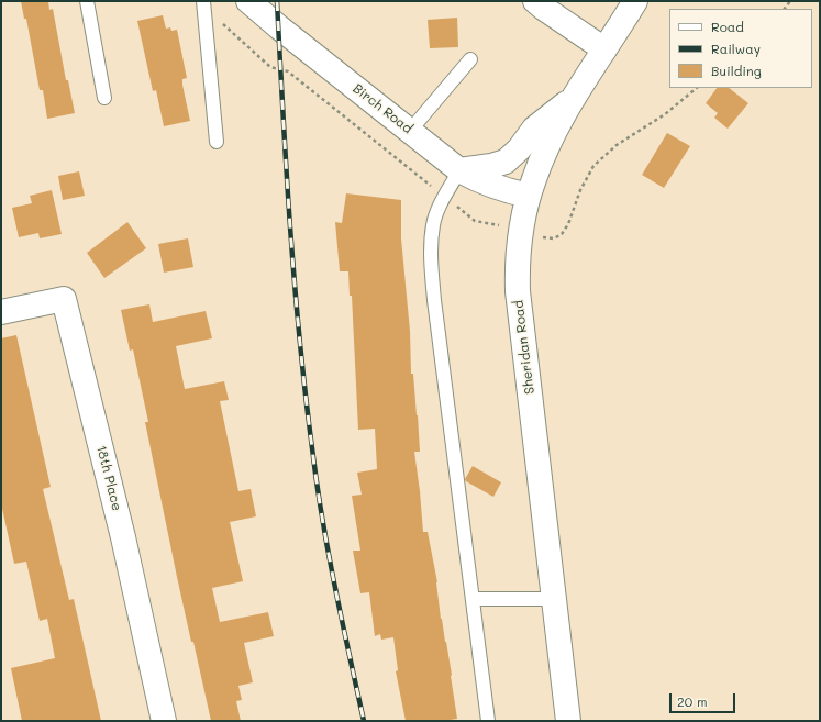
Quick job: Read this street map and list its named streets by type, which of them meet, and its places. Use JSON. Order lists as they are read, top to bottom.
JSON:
{
  "streets": {
    "street": ["Birch Road", "Sheridan Road", "18th Place"]
  },
  "crossings": [
    ["Birch Road", "Sheridan Road"]
  ],
  "legend": ["Road", "Railway", "Building"],
  "scale_bar": "20 m"
}
